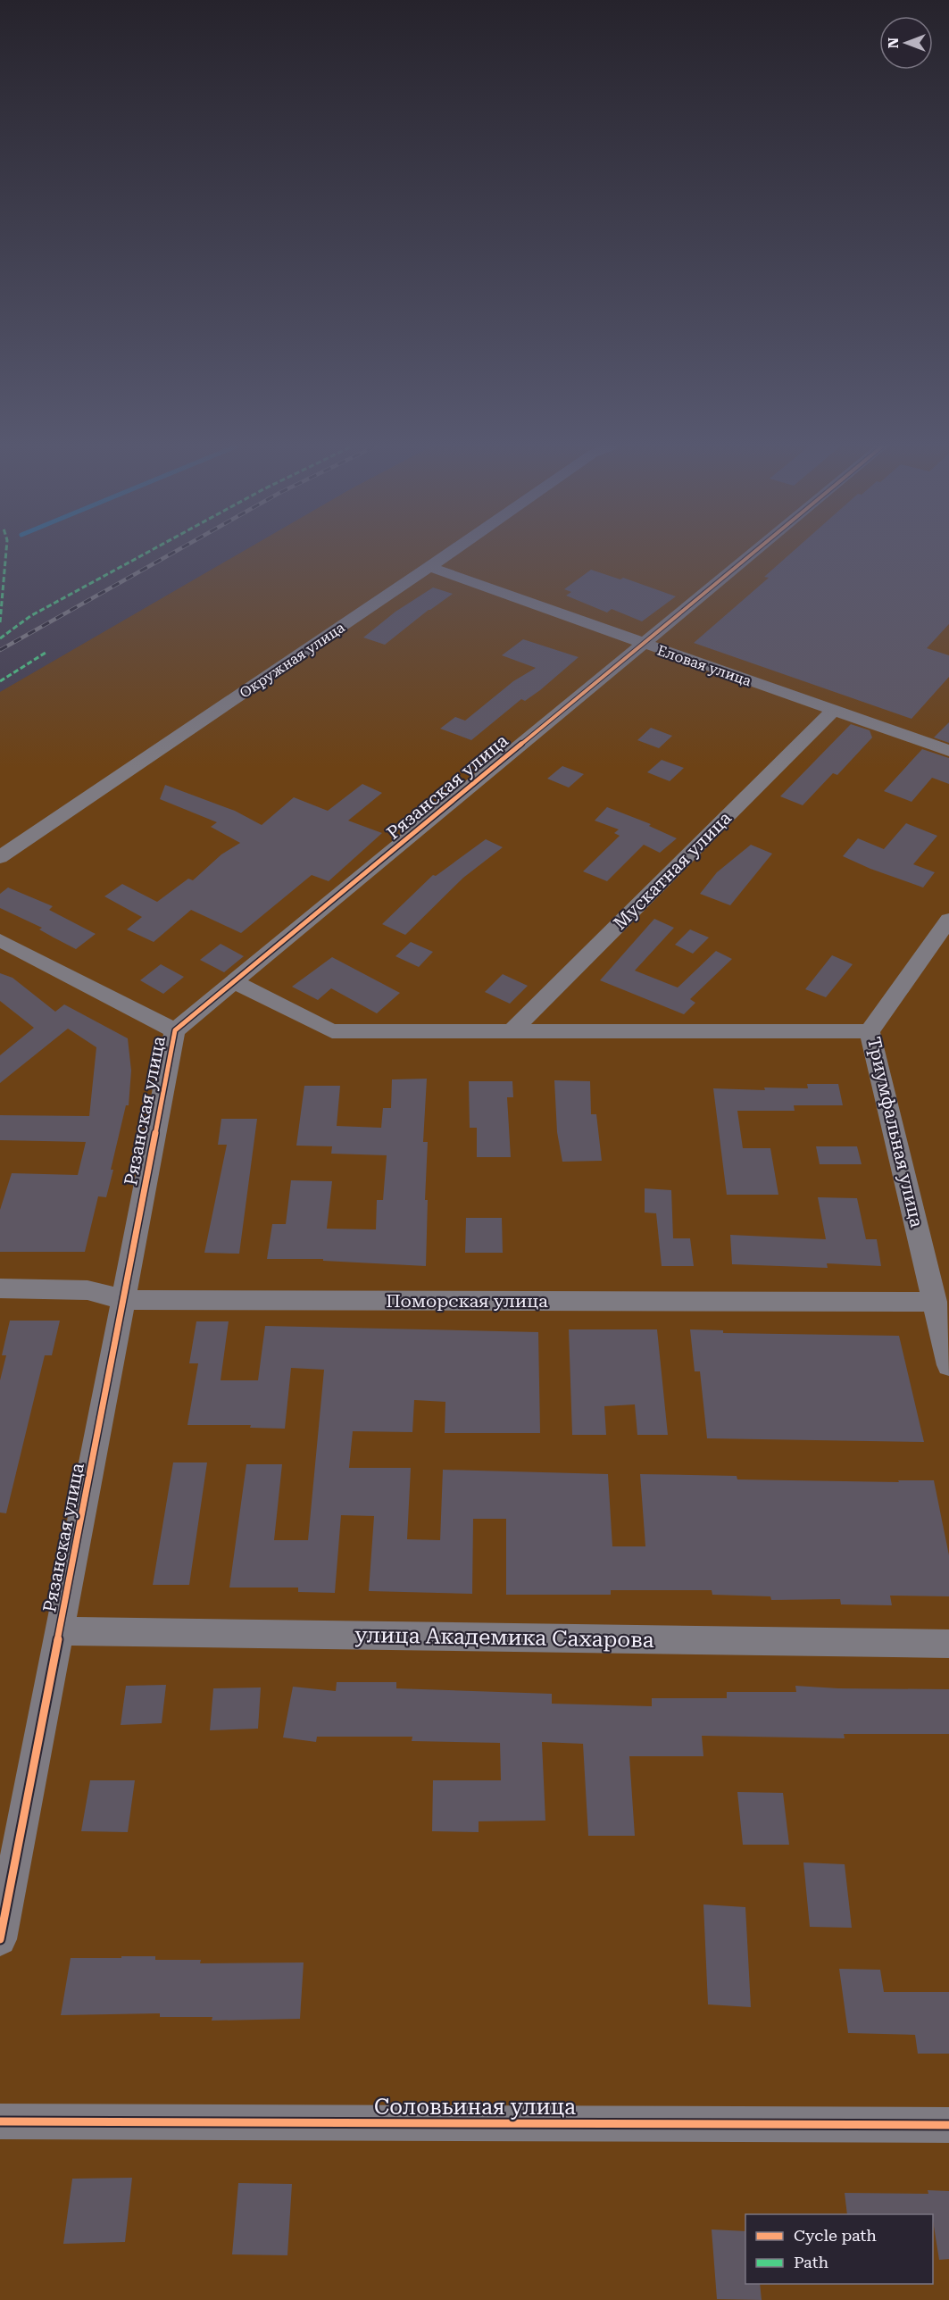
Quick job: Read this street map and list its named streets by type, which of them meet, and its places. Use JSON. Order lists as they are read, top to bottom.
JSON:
{
  "streets": {
    "street": [
      "Окружная улица",
      "Еловая улица",
      "Рязанская улица",
      "Мускатная улица",
      "Триумфальная улица",
      "Поморская улица",
      "улица Академика Сахарова",
      "Соловьиная улица"
    ]
  },
  "crossings": [
    ["Окружная улица", "Еловая улица"],
    ["Еловая улица", "Рязанская улица"],
    ["Еловая улица", "Мускатная улица"],
    ["Рязанская улица", "Поморская улица"],
    ["Рязанская улица", "улица Академика Сахарова"],
    ["Триумфальная улица", "Поморская улица"]
  ],
  "legend": ["Cycle path", "Path"],
  "north": "left"
}
